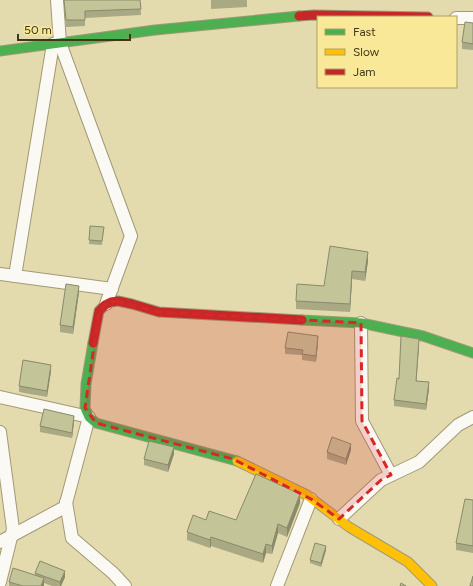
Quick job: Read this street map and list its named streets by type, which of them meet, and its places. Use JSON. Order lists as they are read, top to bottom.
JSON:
{
  "legend": ["Fast", "Slow", "Jam"],
  "scale_bar": "50 m"
}
